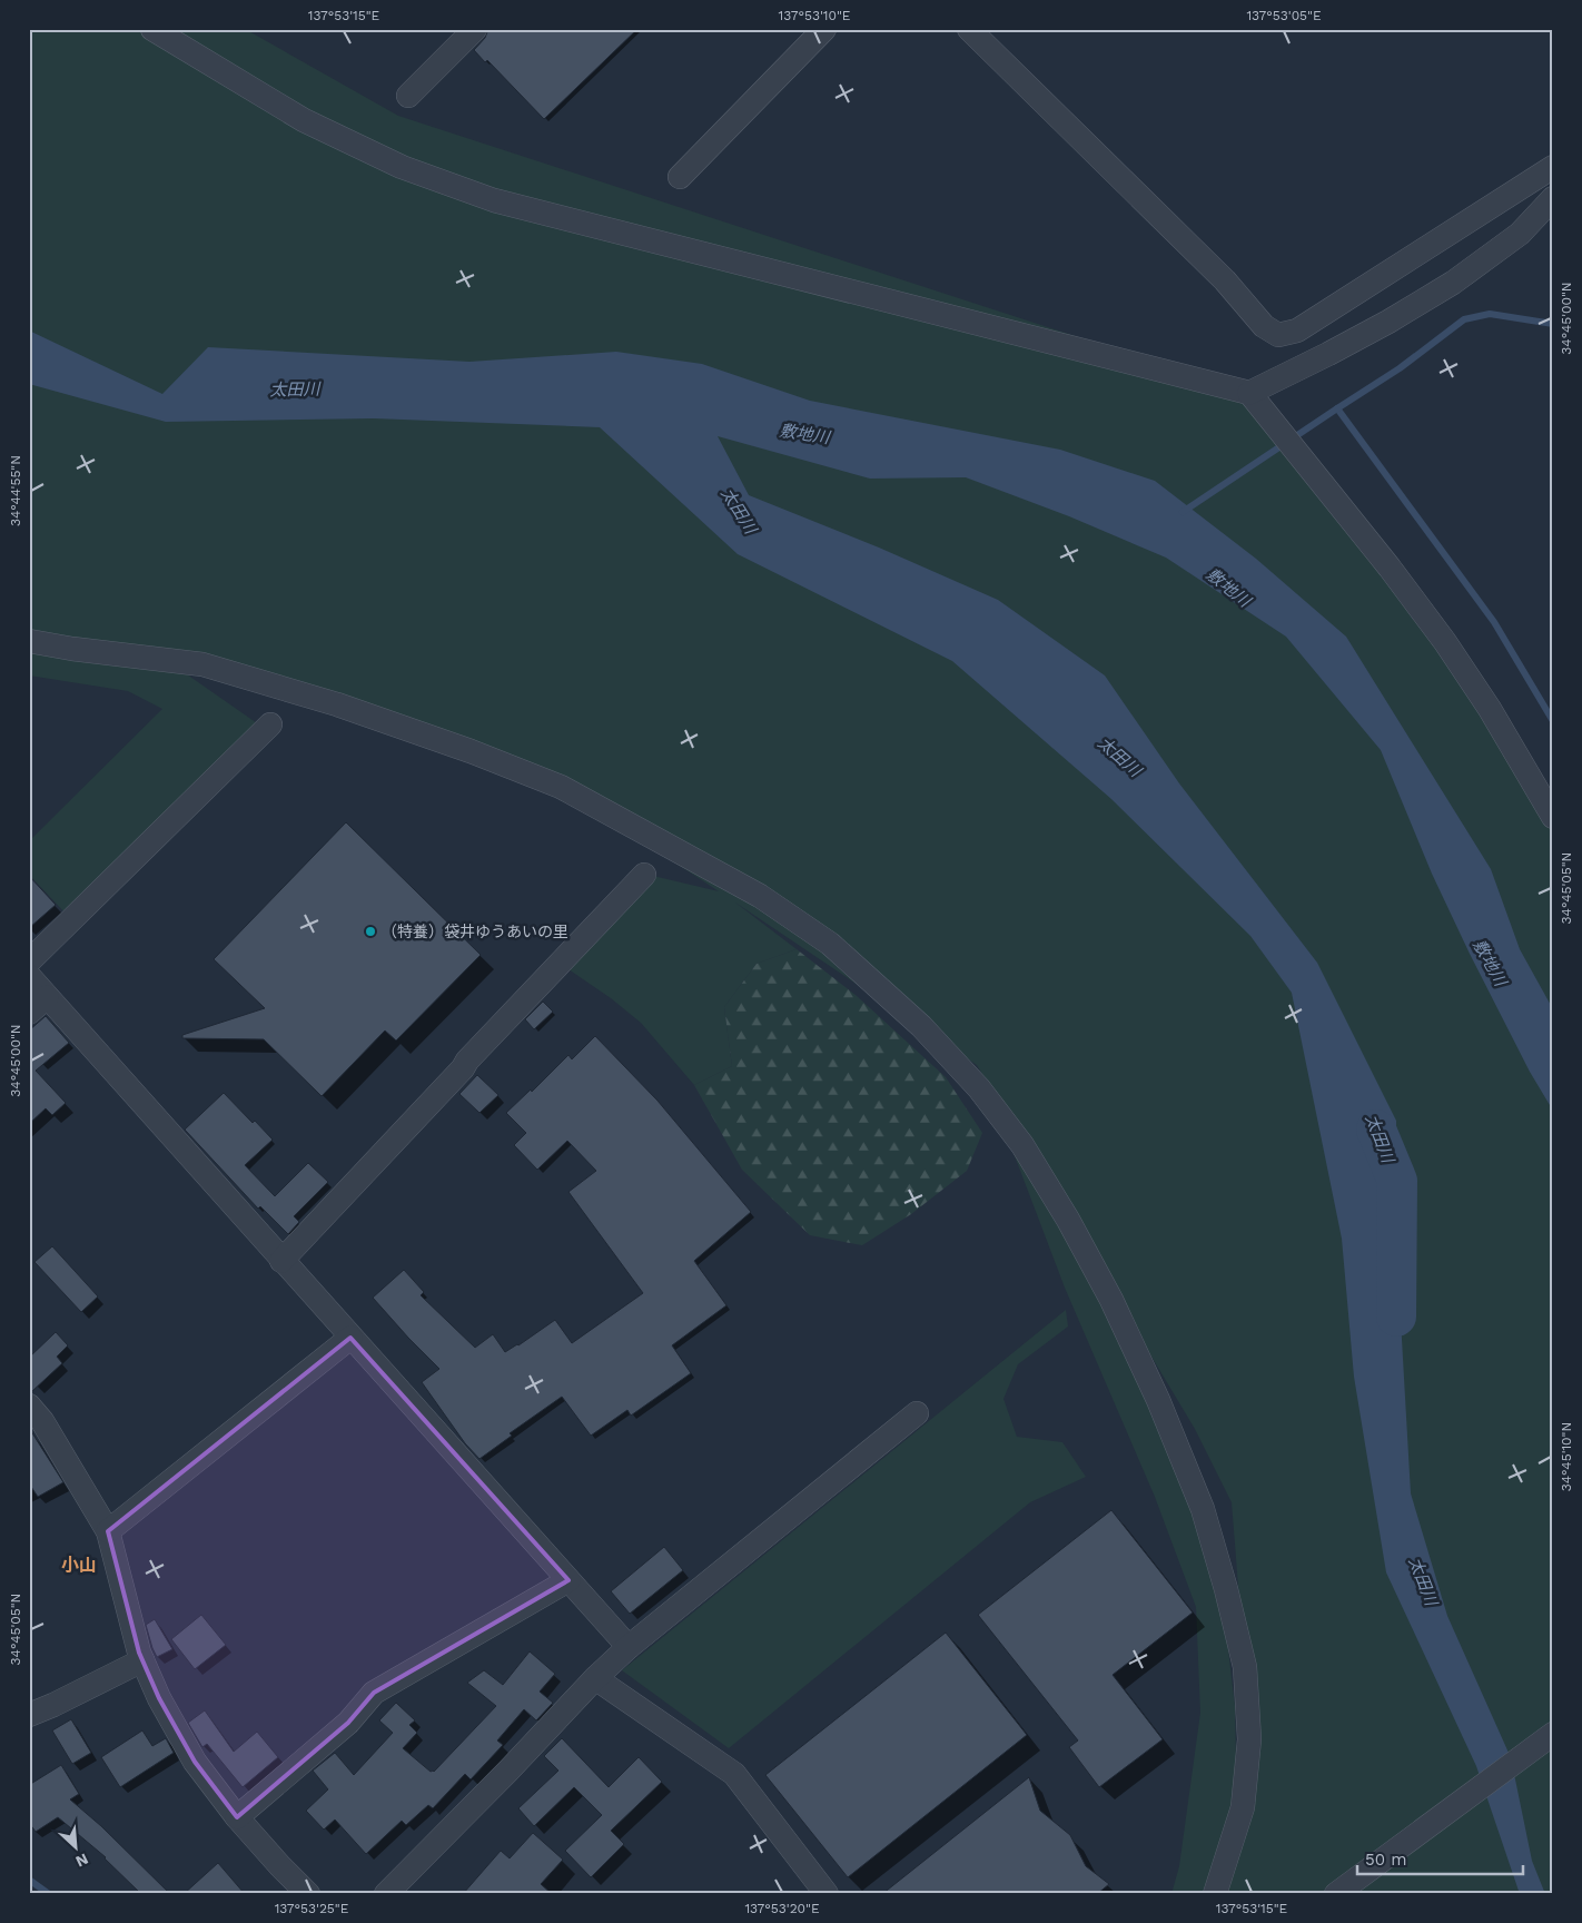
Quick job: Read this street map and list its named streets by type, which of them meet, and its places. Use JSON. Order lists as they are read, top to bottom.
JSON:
{
  "districts": ["小山"],
  "water": ["太田川", "敷地川"],
  "places": ["（特養）袋井ゆうあいの里"],
  "scale_bar": "50 m",
  "north": "bottom right",
  "coordinates": [
    "137°53'15\"E",
    "137°53'10\"E",
    "137°53'05\"E",
    "34°45'00\"N",
    "34°44'55\"N",
    "34°45'05\"N",
    "34°45'10\"N",
    "137°53'25\"E",
    "137°53'20\"E"
  ]
}
